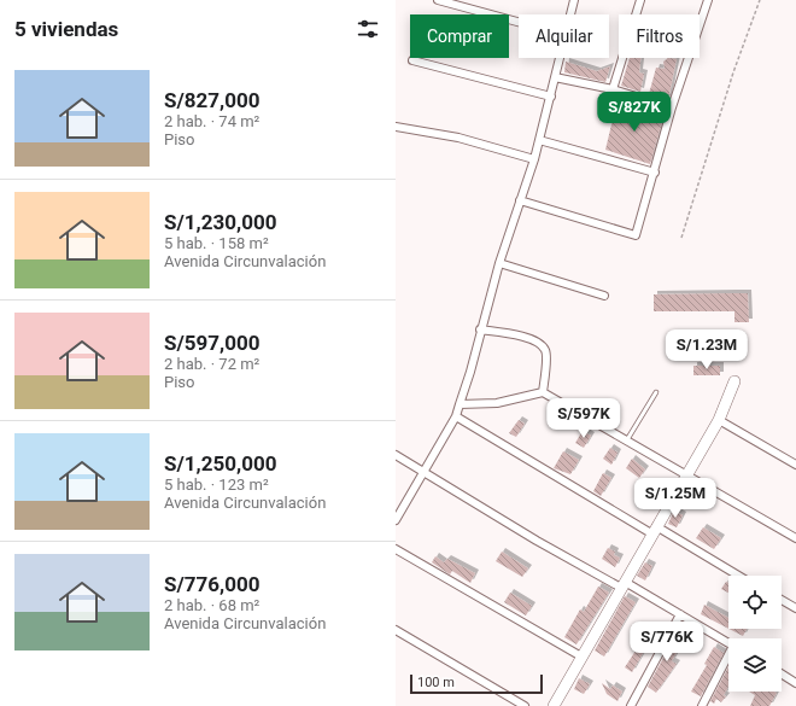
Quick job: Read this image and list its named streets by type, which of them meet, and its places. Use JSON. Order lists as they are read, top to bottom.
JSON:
{
  "scale_bar": "100 m",
  "page": {
    "heading": "5 viviendas",
    "chip": ["Comprar", "Alquilar", "Filtros"],
    "list": [
      {
        "name": "S/827,000",
        "note": "2 hab. · 74 m² · Piso"
      },
      {
        "name": "S/1,230,000",
        "note": "5 hab. · 158 m² · Avenida Circunvalación"
      },
      {
        "name": "S/597,000",
        "note": "2 hab. · 72 m² · Piso"
      },
      {
        "name": "S/1,250,000",
        "note": "5 hab. · 123 m² · Avenida Circunvalación"
      },
      {
        "name": "S/776,000",
        "note": "2 hab. · 68 m² · Avenida Circunvalación"
      }
    ],
    "price": [
      "S/827K",
      "S/1.23M",
      "S/597K",
      "S/1.25M",
      "S/776K"
    ],
    "scale": "100 m"
  }
}
